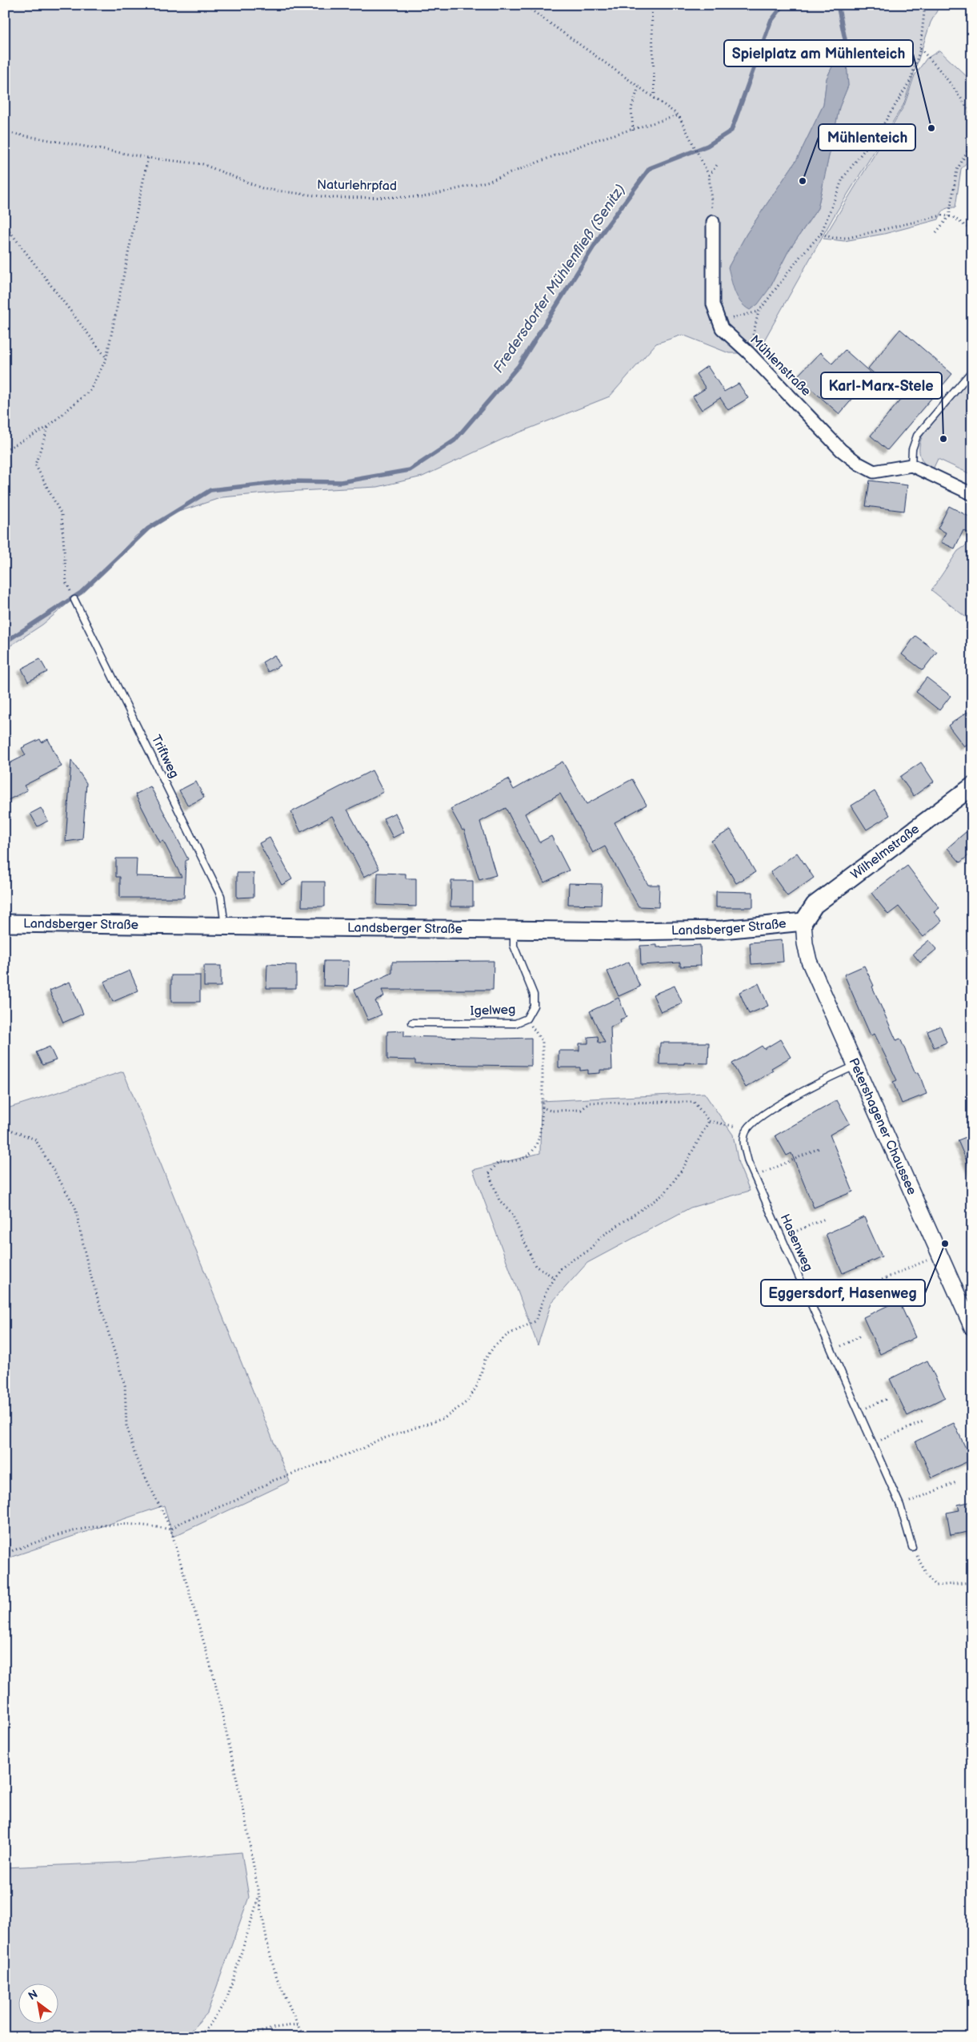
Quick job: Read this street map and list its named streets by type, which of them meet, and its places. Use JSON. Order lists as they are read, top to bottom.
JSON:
{
  "streets": {
    "main road": ["Wilhelmstraße", "Landsberger Straße"],
    "street": ["Mühlenstraße", "Petershagener Chaussee"],
    "lane": ["Triftweg", "Igelweg", "Hasenweg"],
    "path": ["Naturlehrpfad"]
  },
  "crossings": [
    ["Triftweg", "Landsberger Straße"],
    ["Wilhelmstraße", "Landsberger Straße"],
    ["Wilhelmstraße", "Petershagener Chaussee"],
    ["Landsberger Straße", "Igelweg"],
    ["Landsberger Straße", "Petershagener Chaussee"]
  ],
  "water": ["Fredersdorfer Mühlenfließ (Senitz)"],
  "places": [
    "Spielplatz am Mühlenteich",
    "Mühlenteich",
    "Karl-Marx-Stele",
    "Eggersdorf, Hasenweg"
  ],
  "north": "top left"
}
